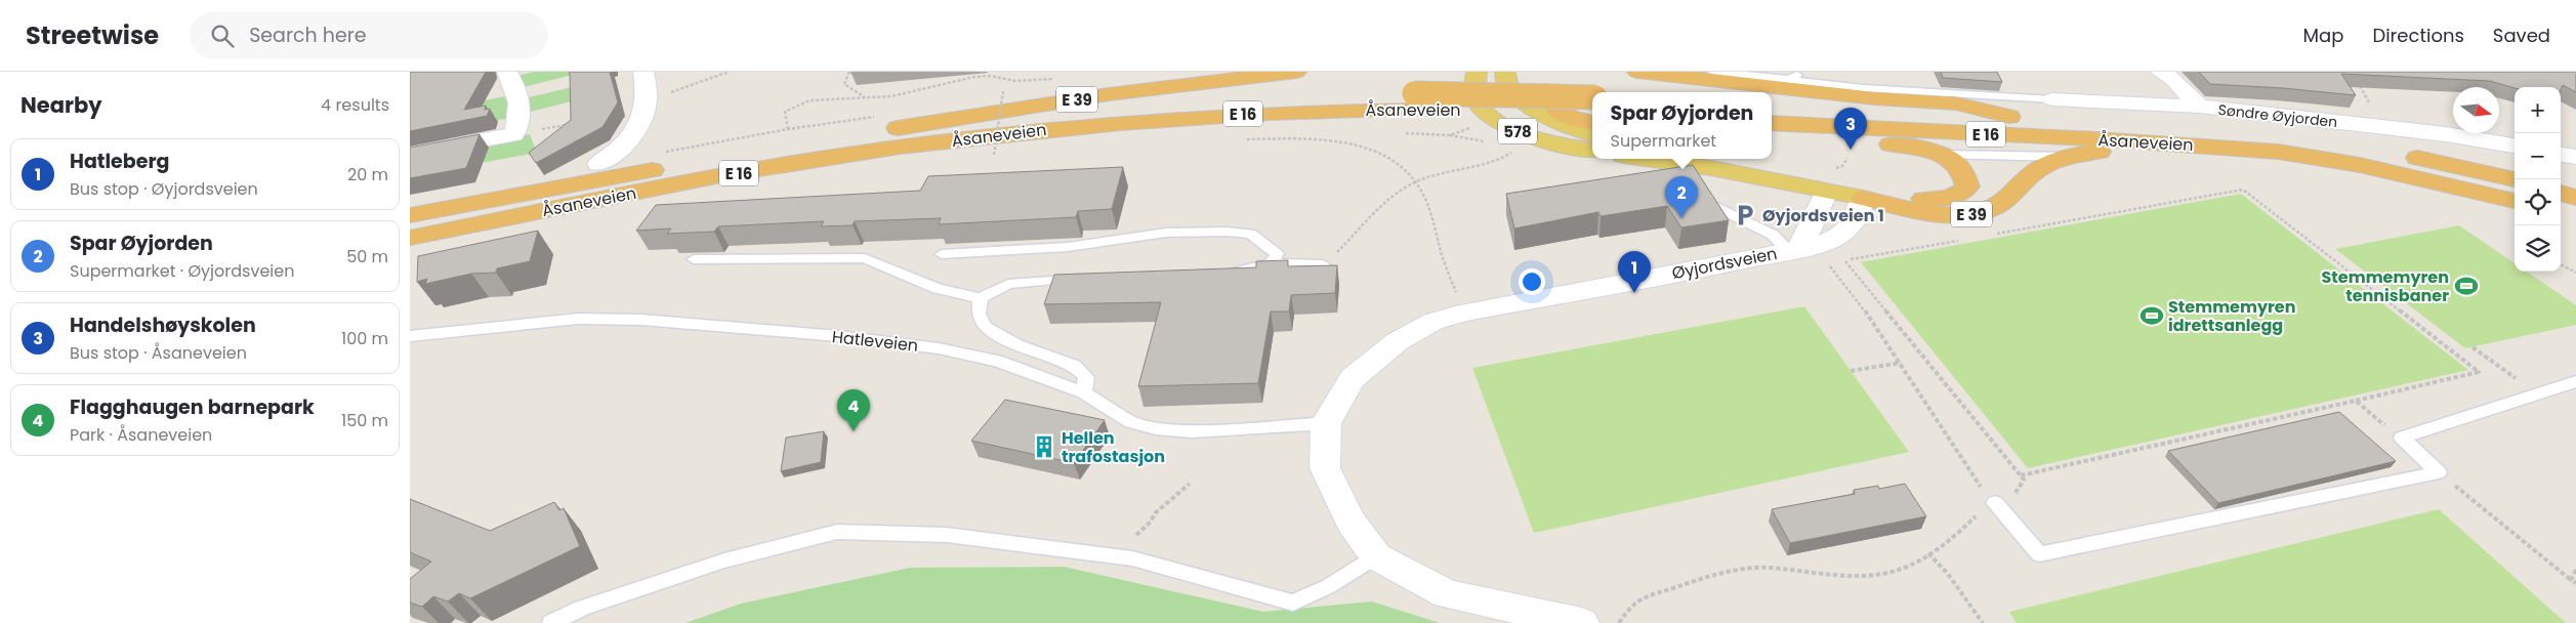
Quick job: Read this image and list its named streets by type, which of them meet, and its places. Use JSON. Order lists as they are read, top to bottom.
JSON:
{
  "streets": {
    "highway": ["E 39", "Åsaneveien", "E 16"],
    "main road": ["578"],
    "street": ["Søndre Øyjorden", "Øyjordsveien"],
    "lane": ["Hatleveien"]
  },
  "crossings": [
    ["E 39", "Åsaneveien"],
    ["E 39", "Øyjordsveien"],
    ["Øyjordsveien", "Hatleveien"]
  ],
  "places": {
    "parking": ["Øyjordsveien 1"],
    "sports": ["Stemmemyren tennisbaner", "Stemmemyren idrettsanlegg"],
    "building": ["Hellen trafostasjon"]
  },
  "north": "right",
  "page": {
    "header": "Streetwise",
    "search": "Search here",
    "nav": ["Map", "Directions", "Saved"],
    "heading": ["Nearby", "4 results"],
    "map_buttons": ["+", "−"],
    "popup": ["Spar Øyjorden", "Supermarket"],
    "pins": [
      "3",
      "2",
      "1",
      "4"
    ],
    "list": [
      {
        "mark": "1",
        "name": "Hatleberg",
        "note": "Bus stop · Øyjordsveien",
        "value": "20 m"
      },
      {
        "mark": "2",
        "name": "Spar Øyjorden",
        "note": "Supermarket · Øyjordsveien",
        "value": "50 m"
      },
      {
        "mark": "3",
        "name": "Handelshøyskolen",
        "note": "Bus stop · Åsaneveien",
        "value": "100 m"
      },
      {
        "mark": "4",
        "name": "Flagghaugen barnepark",
        "note": "Park · Åsaneveien",
        "value": "150 m"
      }
    ]
  }
}
